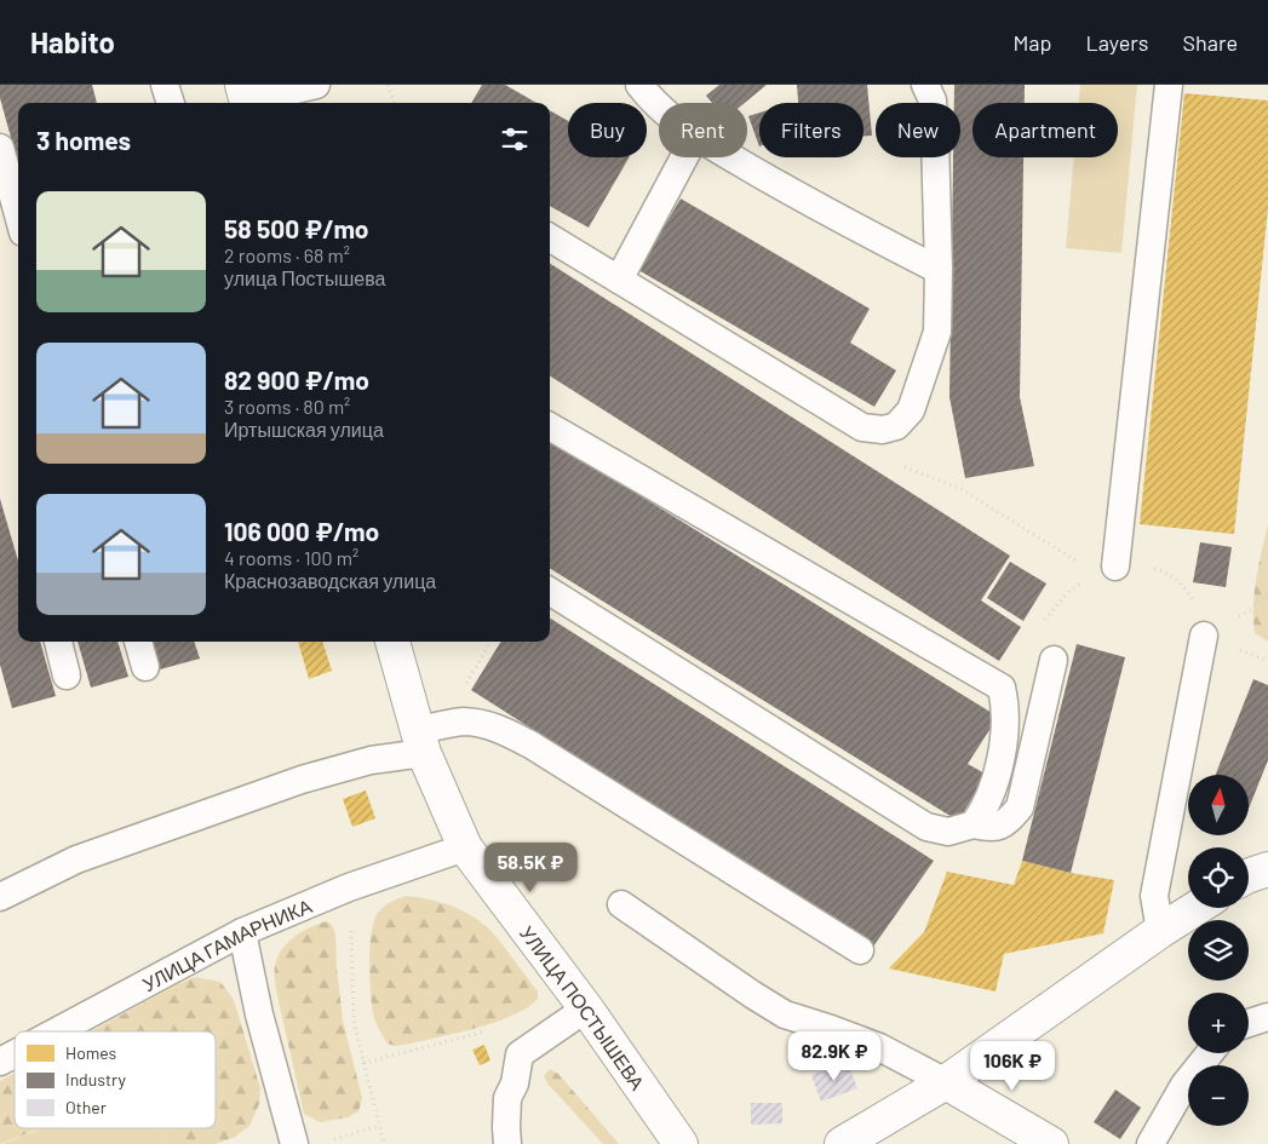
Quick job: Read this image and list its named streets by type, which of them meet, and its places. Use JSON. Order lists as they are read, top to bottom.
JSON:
{
  "streets": {
    "street": ["УЛИЦА ПОСТЫШЕВА"],
    "lane": ["УЛИЦА ГАМАРНИКА"]
  },
  "crossings": [
    ["УЛИЦА ГАМАРНИКА", "УЛИЦА ПОСТЫШЕВА"]
  ],
  "legend": ["Homes", "Industry", "Other"],
  "north": "top",
  "page": {
    "header": "Habito",
    "nav": ["Map", "Layers", "Share"],
    "chip": [
      "Buy",
      "Rent",
      "Filters",
      "New",
      "Apartment"
    ],
    "heading": "3 homes",
    "list": [
      {
        "name": "58 500 ₽/mo",
        "note": "2 rooms · 68 m² · улица Постышева"
      },
      {
        "name": "82 900 ₽/mo",
        "note": "3 rooms · 80 m² · Иртышская улица"
      },
      {
        "name": "106 000 ₽/mo",
        "note": "4 rooms · 100 m² · Краснозаводская улица"
      }
    ],
    "map_buttons": ["+", "−"],
    "price": ["58.5K ₽", "82.9K ₽", "106K ₽"]
  }
}
